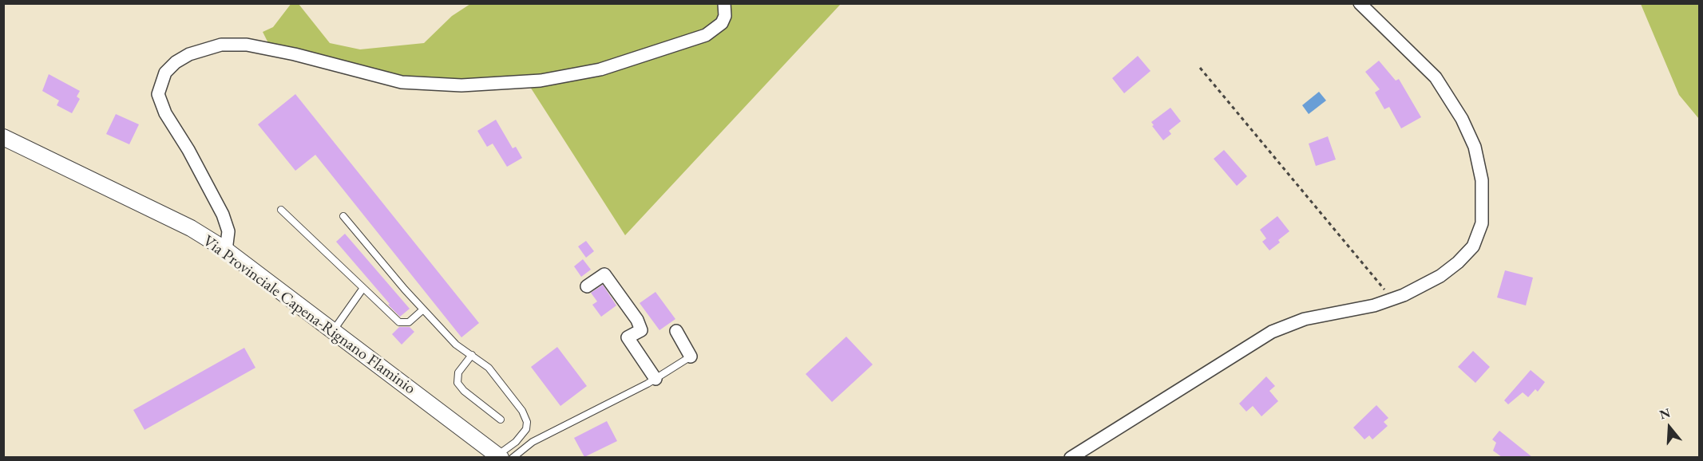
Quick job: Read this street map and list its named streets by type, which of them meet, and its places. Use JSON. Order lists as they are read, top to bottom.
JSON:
{
  "streets": {
    "street": ["Via Provinciale Capena-Rignano Flaminio"]
  },
  "north": "top"
}
